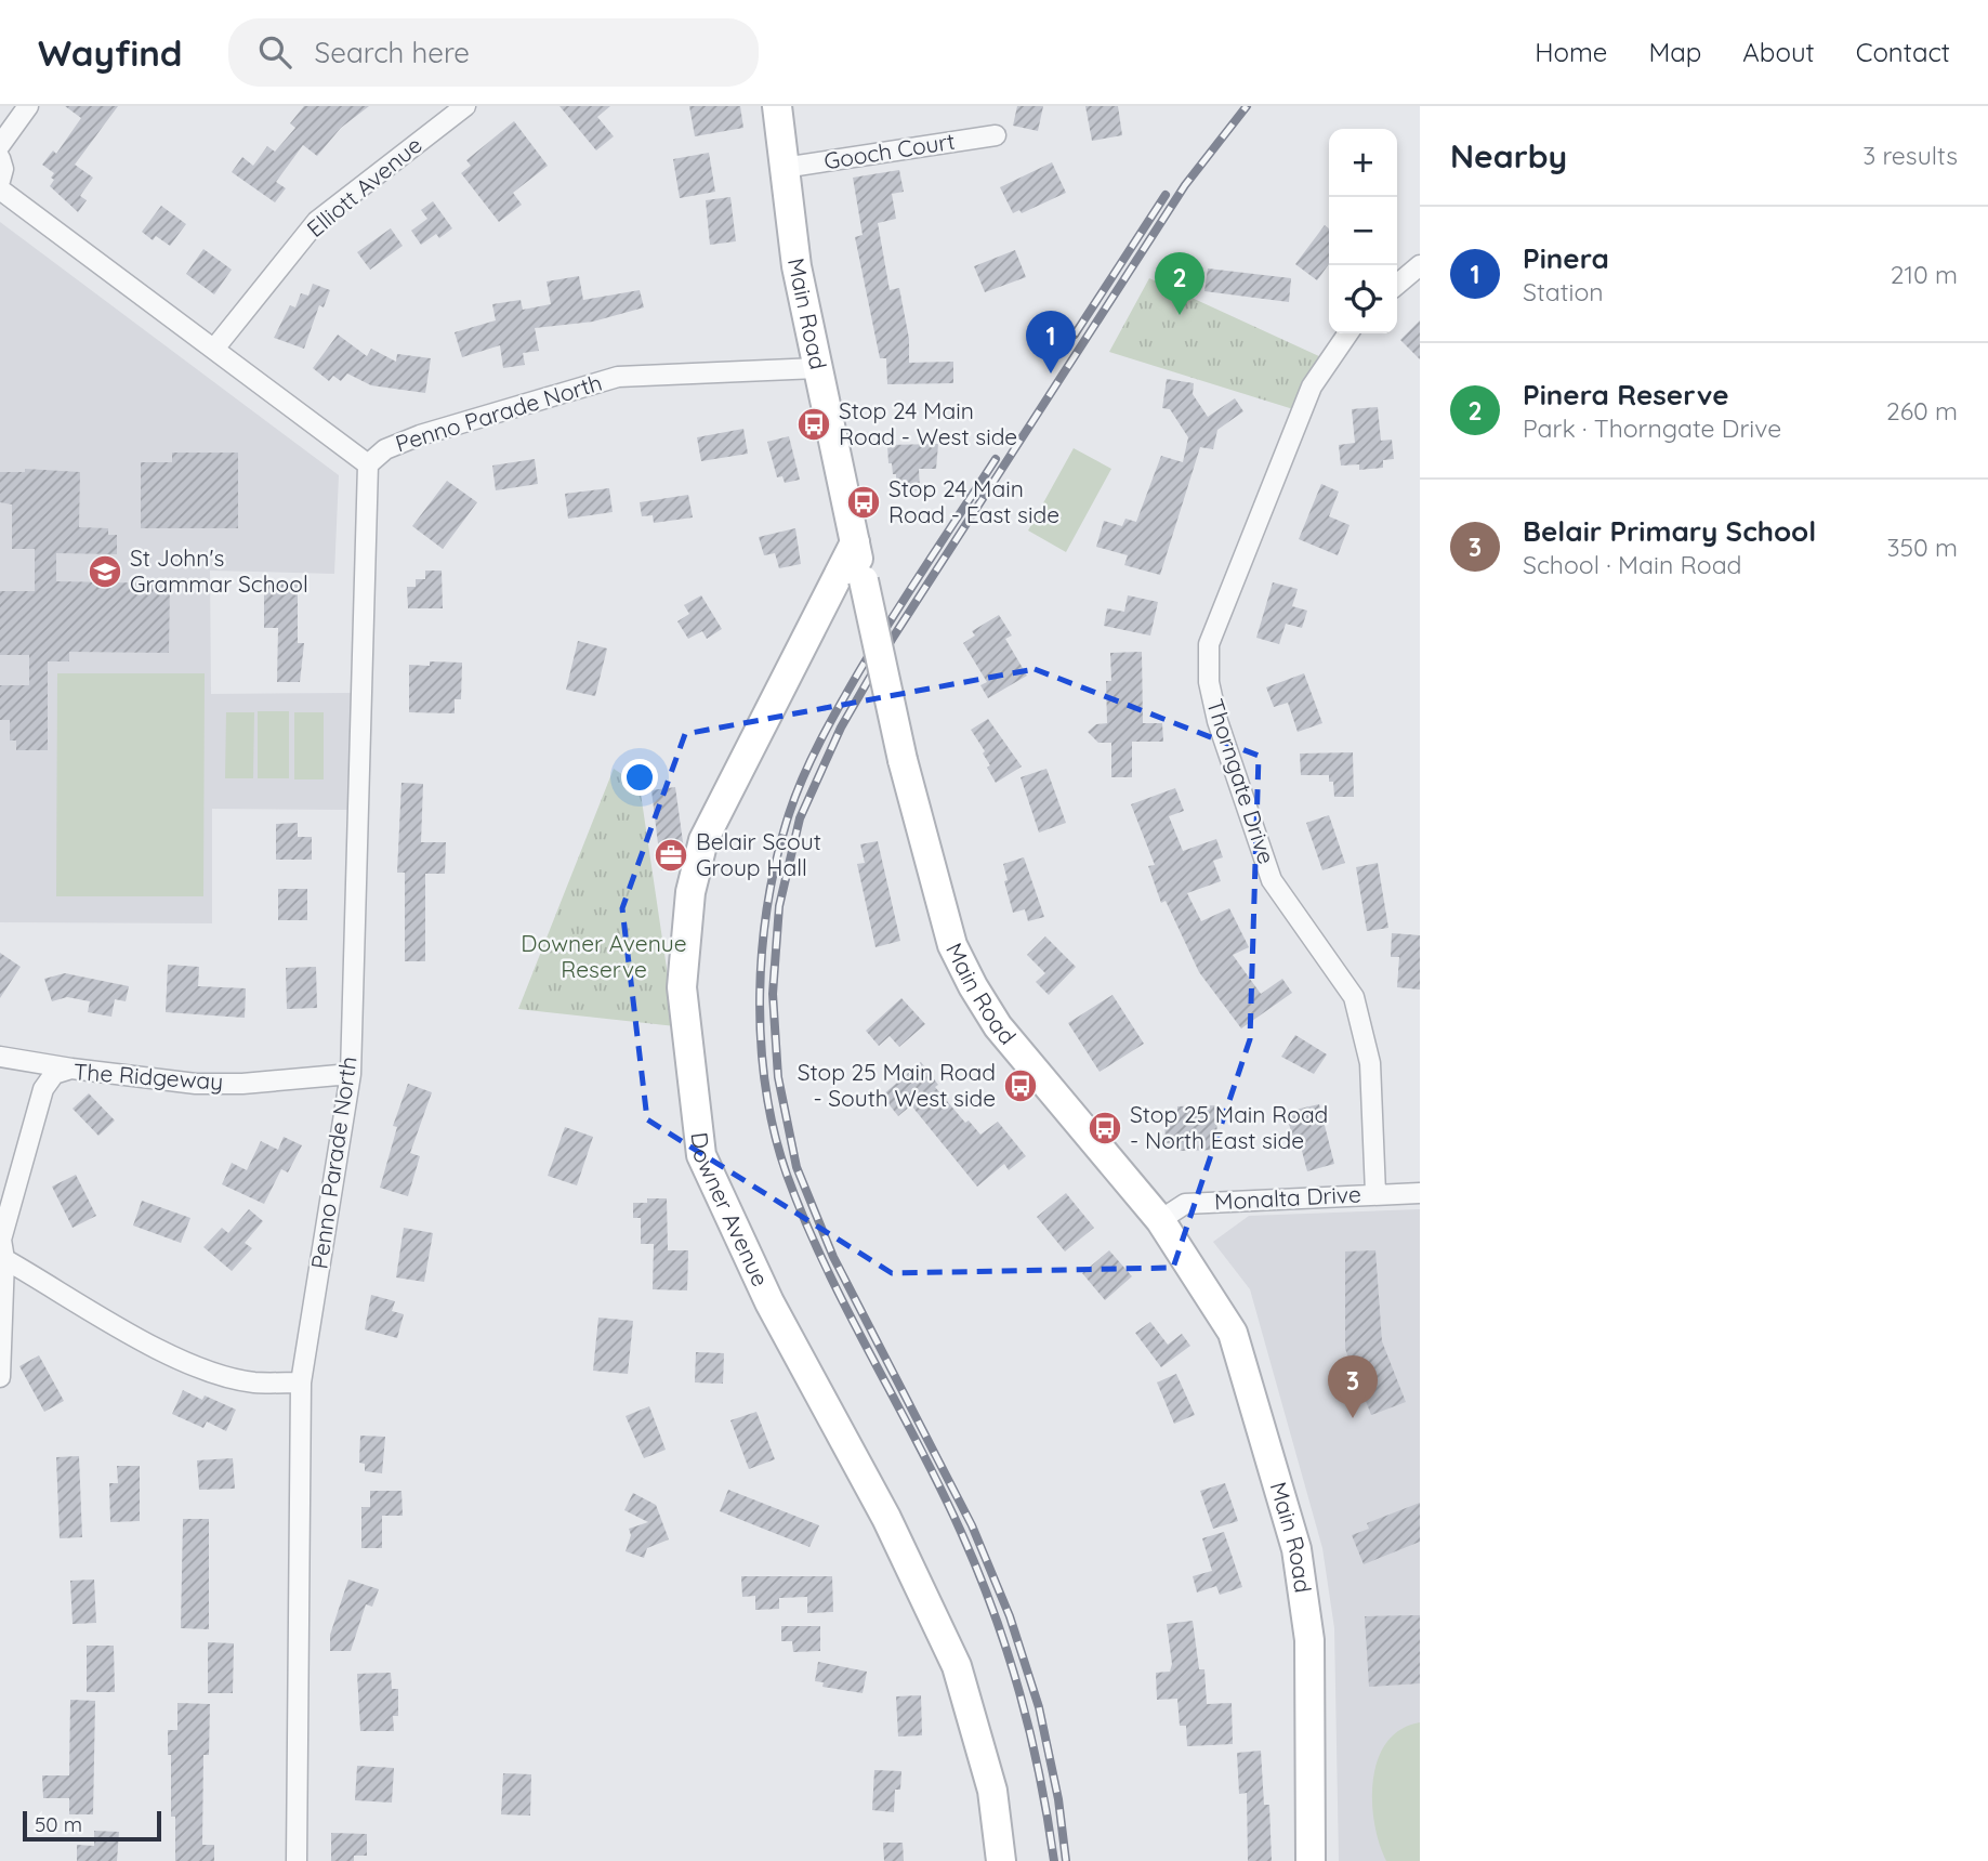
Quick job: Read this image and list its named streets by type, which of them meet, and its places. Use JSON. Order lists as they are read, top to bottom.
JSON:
{
  "streets": {
    "main road": ["Main Road", "Downer Avenue"],
    "street": [
      "Gooch Court",
      "Elliott Avenue",
      "Penno Parade North",
      "Thorngate Drive",
      "The Ridgeway",
      "Monalta Drive"
    ]
  },
  "crossings": [
    ["Gooch Court", "Main Road"],
    ["Elliott Avenue", "Penno Parade North"],
    ["Main Road", "Penno Parade North"],
    ["Main Road", "Monalta Drive"],
    ["Main Road", "Downer Avenue"],
    ["Penno Parade North", "The Ridgeway"],
    ["Thorngate Drive", "Monalta Drive"]
  ],
  "parks": ["Downer Avenue Reserve"],
  "places": {
    "bus stop": [
      "Stop 24 Main Road - West side",
      "Stop 24 Main Road - East side",
      "Stop 25 Main Road - South West side",
      "Stop 25 Main Road - North East side"
    ],
    "school or university": ["St John's Grammar School"],
    "office": ["Belair Scout Group Hall"]
  },
  "scale_bar": "50 m",
  "page": {
    "header": "Wayfind",
    "search": "Search here",
    "nav": [
      "Home",
      "Map",
      "About",
      "Contact"
    ],
    "heading": ["Nearby", "3 results"],
    "map_buttons": ["+", "−"],
    "list": [
      {
        "mark": "1",
        "name": "Pinera",
        "note": "Station",
        "value": "210 m"
      },
      {
        "mark": "2",
        "name": "Pinera Reserve",
        "note": "Park · Thorngate Drive",
        "value": "260 m"
      },
      {
        "mark": "3",
        "name": "Belair Primary School",
        "note": "School · Main Road",
        "value": "350 m"
      }
    ],
    "pins": ["2", "1", "3"],
    "scale": "50 m"
  }
}
